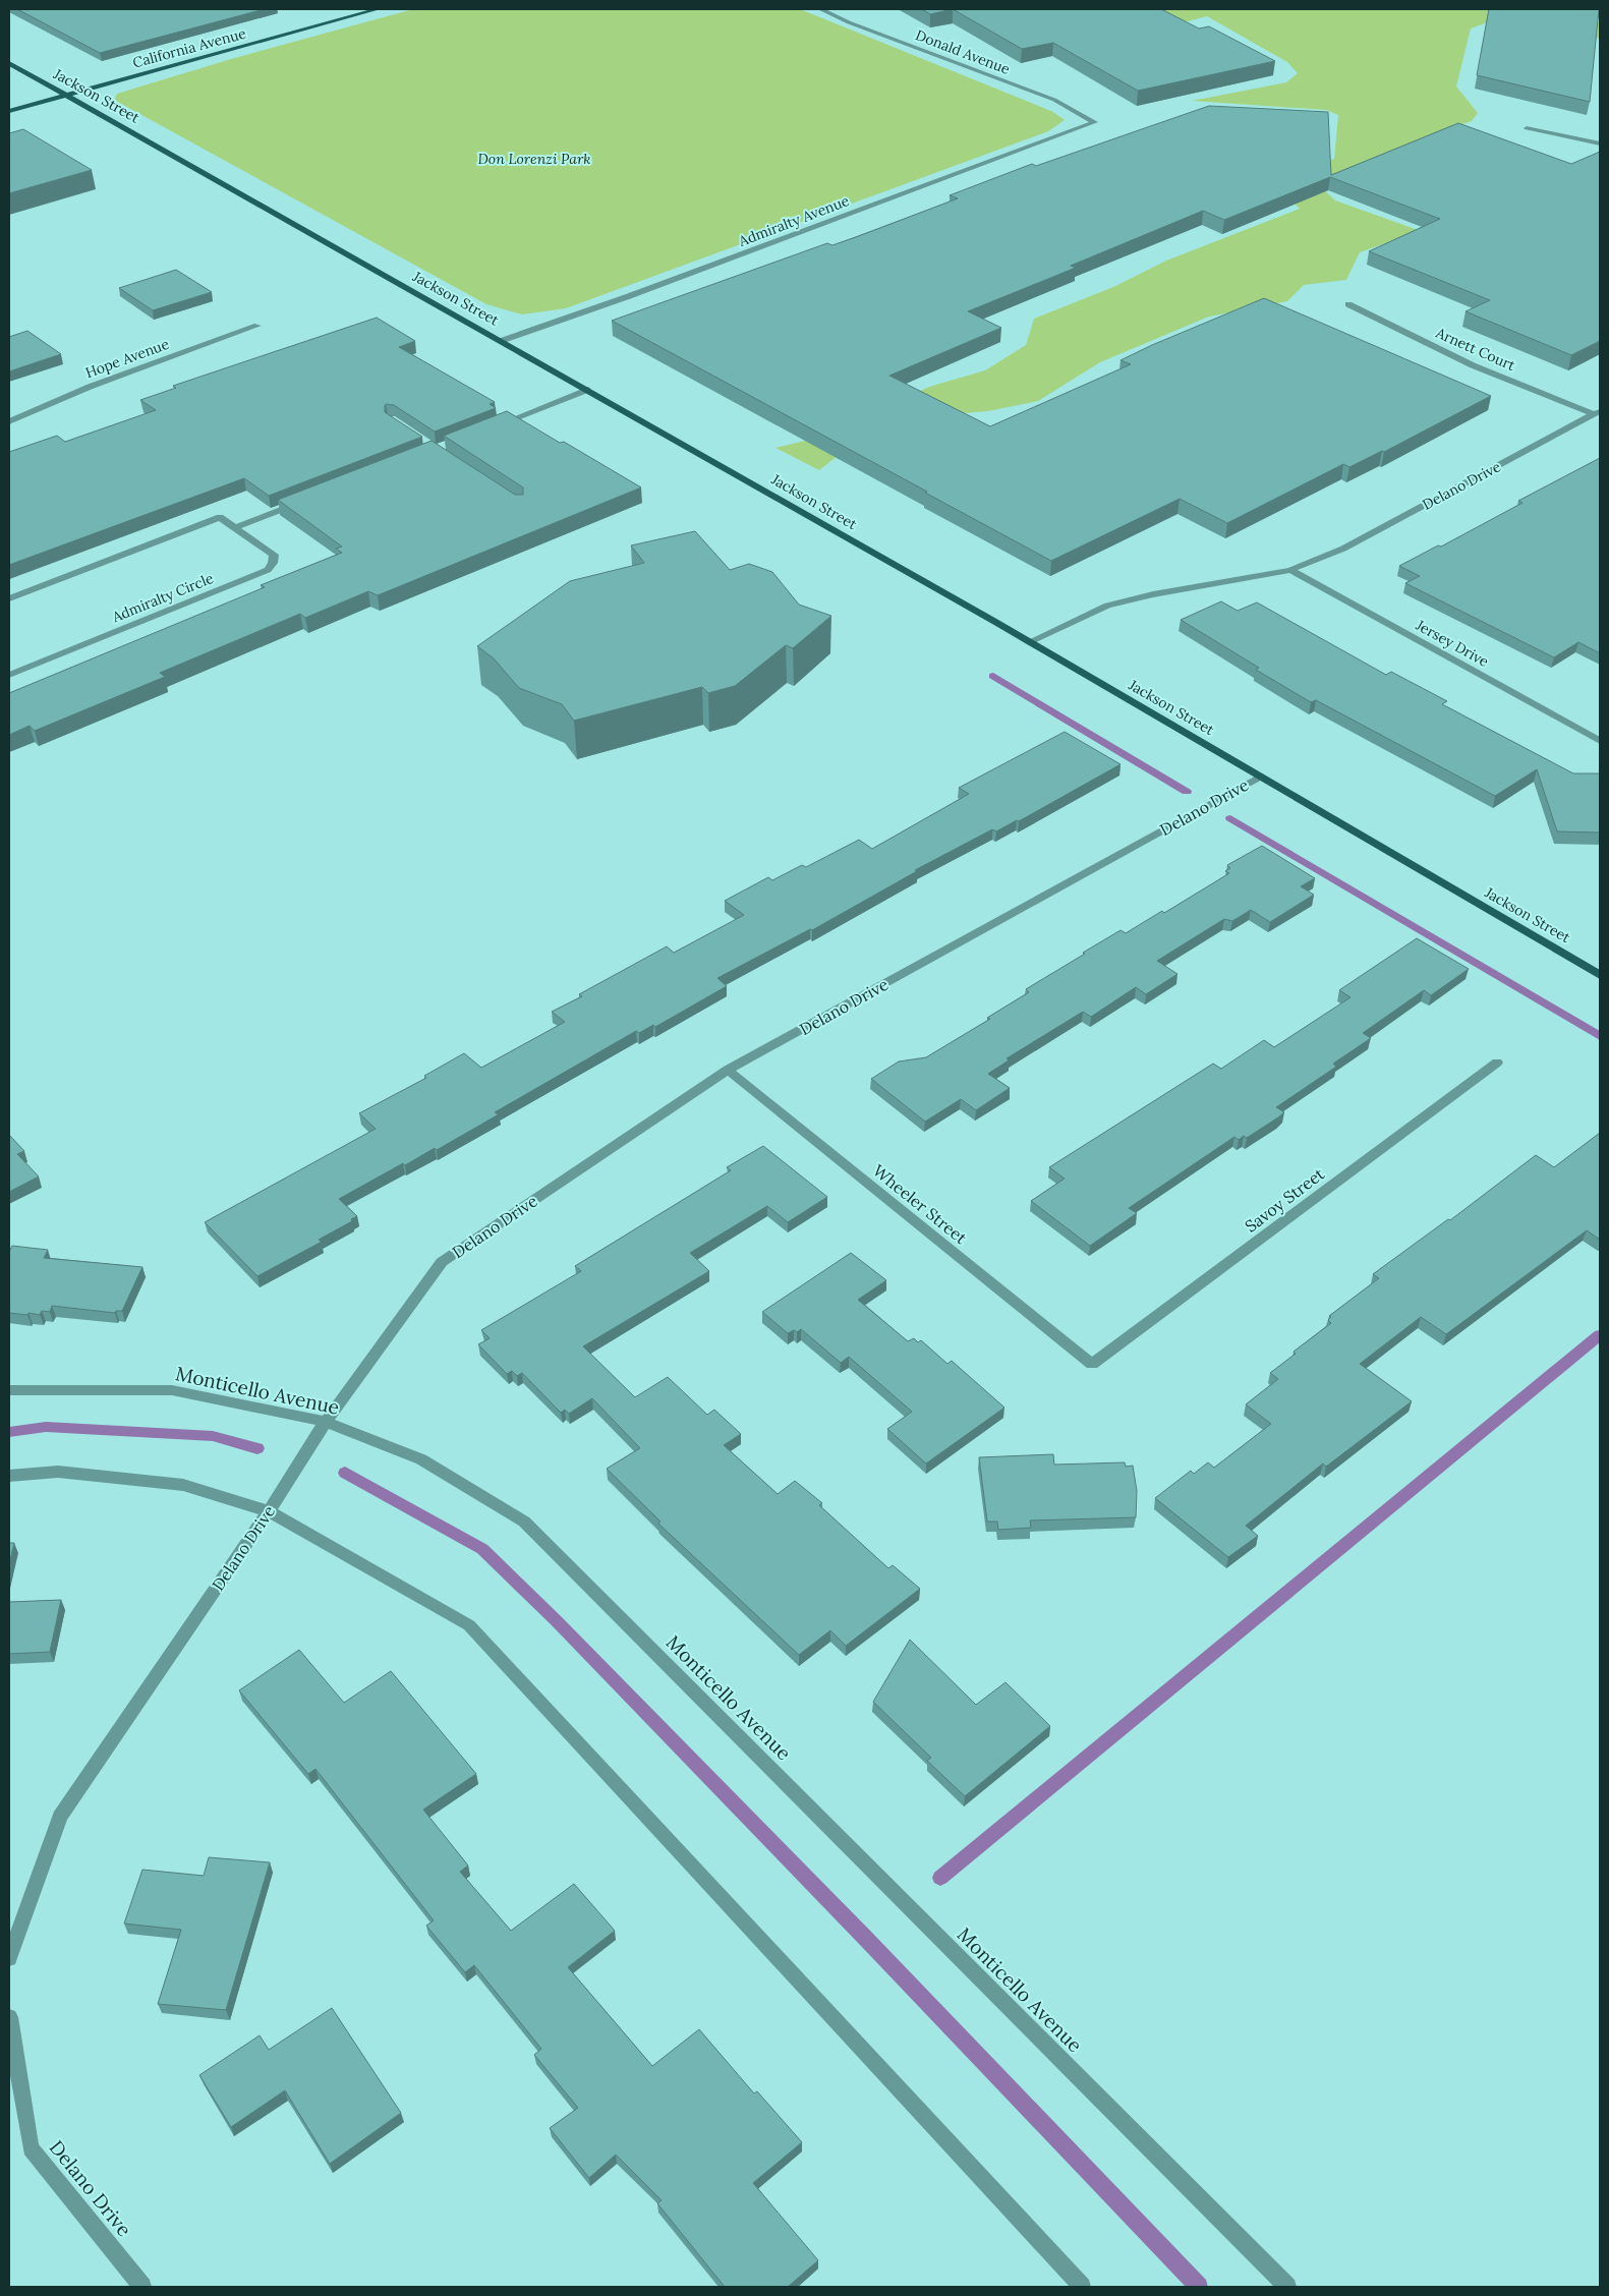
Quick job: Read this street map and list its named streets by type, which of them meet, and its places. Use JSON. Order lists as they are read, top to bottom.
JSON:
{
  "streets": {
    "main road": ["California Avenue", "Jackson Street"],
    "street": [
      "Donald Avenue",
      "Admiralty Avenue",
      "Arnett Court",
      "Hope Avenue",
      "Delano Drive",
      "Admiralty Circle",
      "Jersey Drive",
      "Savoy Street",
      "Wheeler Street",
      "Monticello Avenue"
    ]
  },
  "crossings": [
    ["California Avenue", "Jackson Street"],
    ["Donald Avenue", "Admiralty Avenue"],
    ["Jackson Street", "Admiralty Avenue"],
    ["Jackson Street", "Delano Drive"],
    ["Arnett Court", "Delano Drive"],
    ["Delano Drive", "Jersey Drive"],
    ["Delano Drive", "Wheeler Street"],
    ["Delano Drive", "Monticello Avenue"],
    ["Savoy Street", "Wheeler Street"]
  ],
  "parks": ["Don Lorenzi Park"]
}
